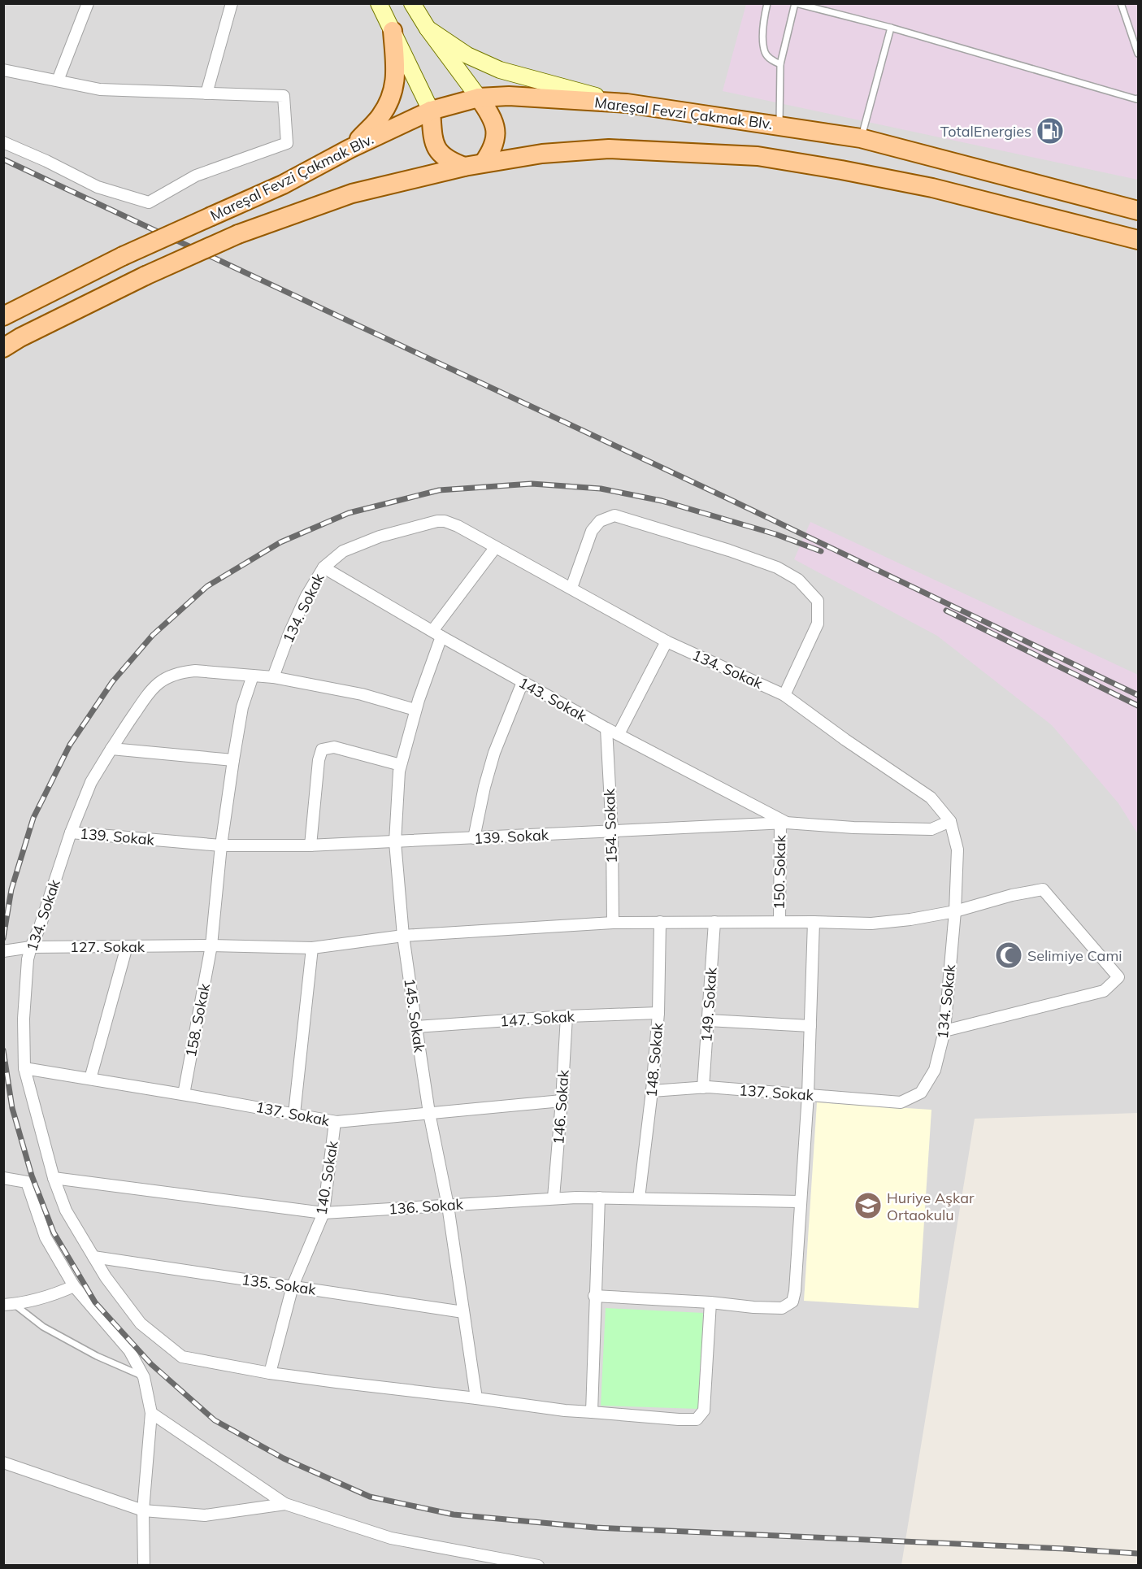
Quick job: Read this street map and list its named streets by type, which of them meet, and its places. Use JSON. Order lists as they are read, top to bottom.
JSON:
{
  "streets": {
    "main road": ["Mareşal Fevzi Çakmak Blv."],
    "street": [
      "134. Sokak",
      "143. Sokak",
      "154. Sokak",
      "139. Sokak",
      "150. Sokak",
      "127. Sokak",
      "149. Sokak",
      "145. Sokak",
      "147. Sokak",
      "158. Sokak",
      "148. Sokak",
      "137. Sokak",
      "146. Sokak",
      "140. Sokak",
      "136. Sokak",
      "135. Sokak"
    ]
  },
  "crossings": [
    ["134. Sokak", "143. Sokak"],
    ["134. Sokak", "139. Sokak"],
    ["134. Sokak", "127. Sokak"],
    ["134. Sokak", "145. Sokak"],
    ["134. Sokak", "137. Sokak"],
    ["134. Sokak", "140. Sokak"],
    ["134. Sokak", "136. Sokak"],
    ["134. Sokak", "135. Sokak"],
    ["143. Sokak", "154. Sokak"],
    ["143. Sokak", "139. Sokak"],
    ["143. Sokak", "150. Sokak"],
    ["143. Sokak", "145. Sokak"],
    ["154. Sokak", "139. Sokak"],
    ["154. Sokak", "127. Sokak"],
    ["139. Sokak", "150. Sokak"],
    ["139. Sokak", "145. Sokak"],
    ["139. Sokak", "158. Sokak"],
    ["150. Sokak", "127. Sokak"],
    ["127. Sokak", "149. Sokak"],
    ["127. Sokak", "145. Sokak"],
    ["127. Sokak", "158. Sokak"],
    ["127. Sokak", "148. Sokak"],
    ["149. Sokak", "137. Sokak"],
    ["145. Sokak", "147. Sokak"],
    ["145. Sokak", "137. Sokak"],
    ["145. Sokak", "136. Sokak"],
    ["145. Sokak", "135. Sokak"],
    ["147. Sokak", "148. Sokak"],
    ["147. Sokak", "146. Sokak"],
    ["158. Sokak", "137. Sokak"],
    ["148. Sokak", "137. Sokak"],
    ["148. Sokak", "136. Sokak"],
    ["137. Sokak", "146. Sokak"],
    ["137. Sokak", "140. Sokak"],
    ["146. Sokak", "136. Sokak"],
    ["140. Sokak", "136. Sokak"],
    ["140. Sokak", "135. Sokak"]
  ],
  "places": {
    "fuel station": ["TotalEnergies"],
    "mosque": ["Selimiye Cami"],
    "school or university": ["Huriye Aşkar Ortaokulu"]
  }
}
